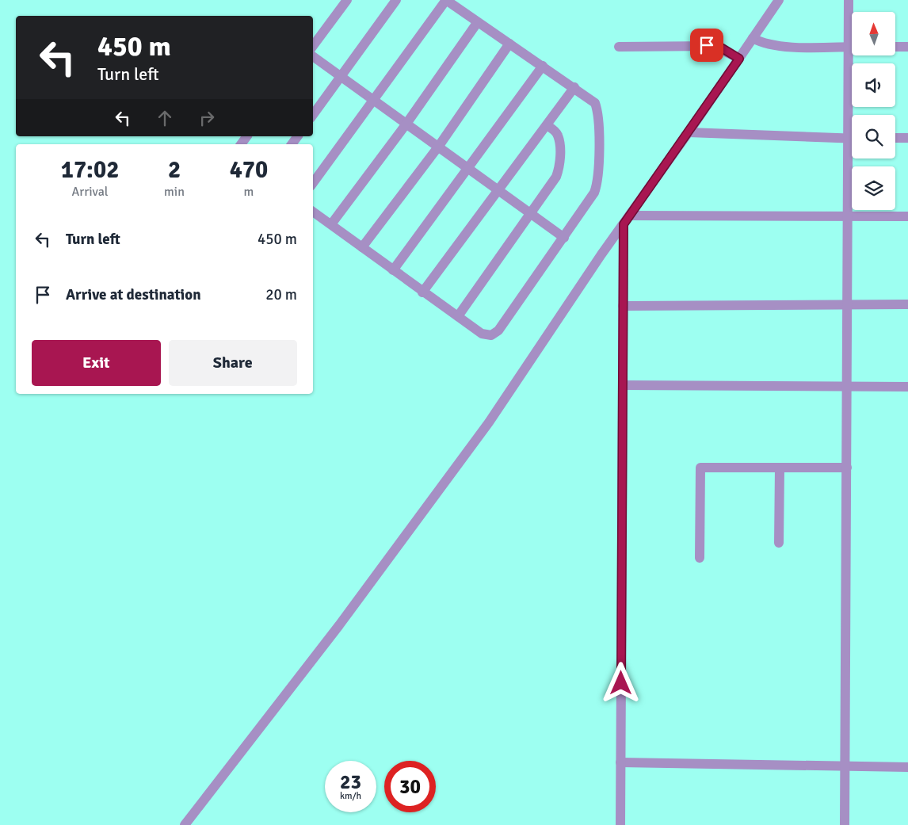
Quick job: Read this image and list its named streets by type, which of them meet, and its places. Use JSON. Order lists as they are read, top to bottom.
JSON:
{
  "north": "top",
  "page": {
    "turn": ["450 m", "Turn left"],
    "eta": [
      "17:02",
      "Arrival",
      "2",
      "min",
      "470",
      "m"
    ],
    "list": [
      {
        "name": "Turn left",
        "value": "450 m"
      },
      {
        "name": "Arrive at destination",
        "value": "20 m"
      }
    ],
    "buttons": ["Exit", "Share"],
    "speed": "23 km/h",
    "limit": "30"
  }
}
